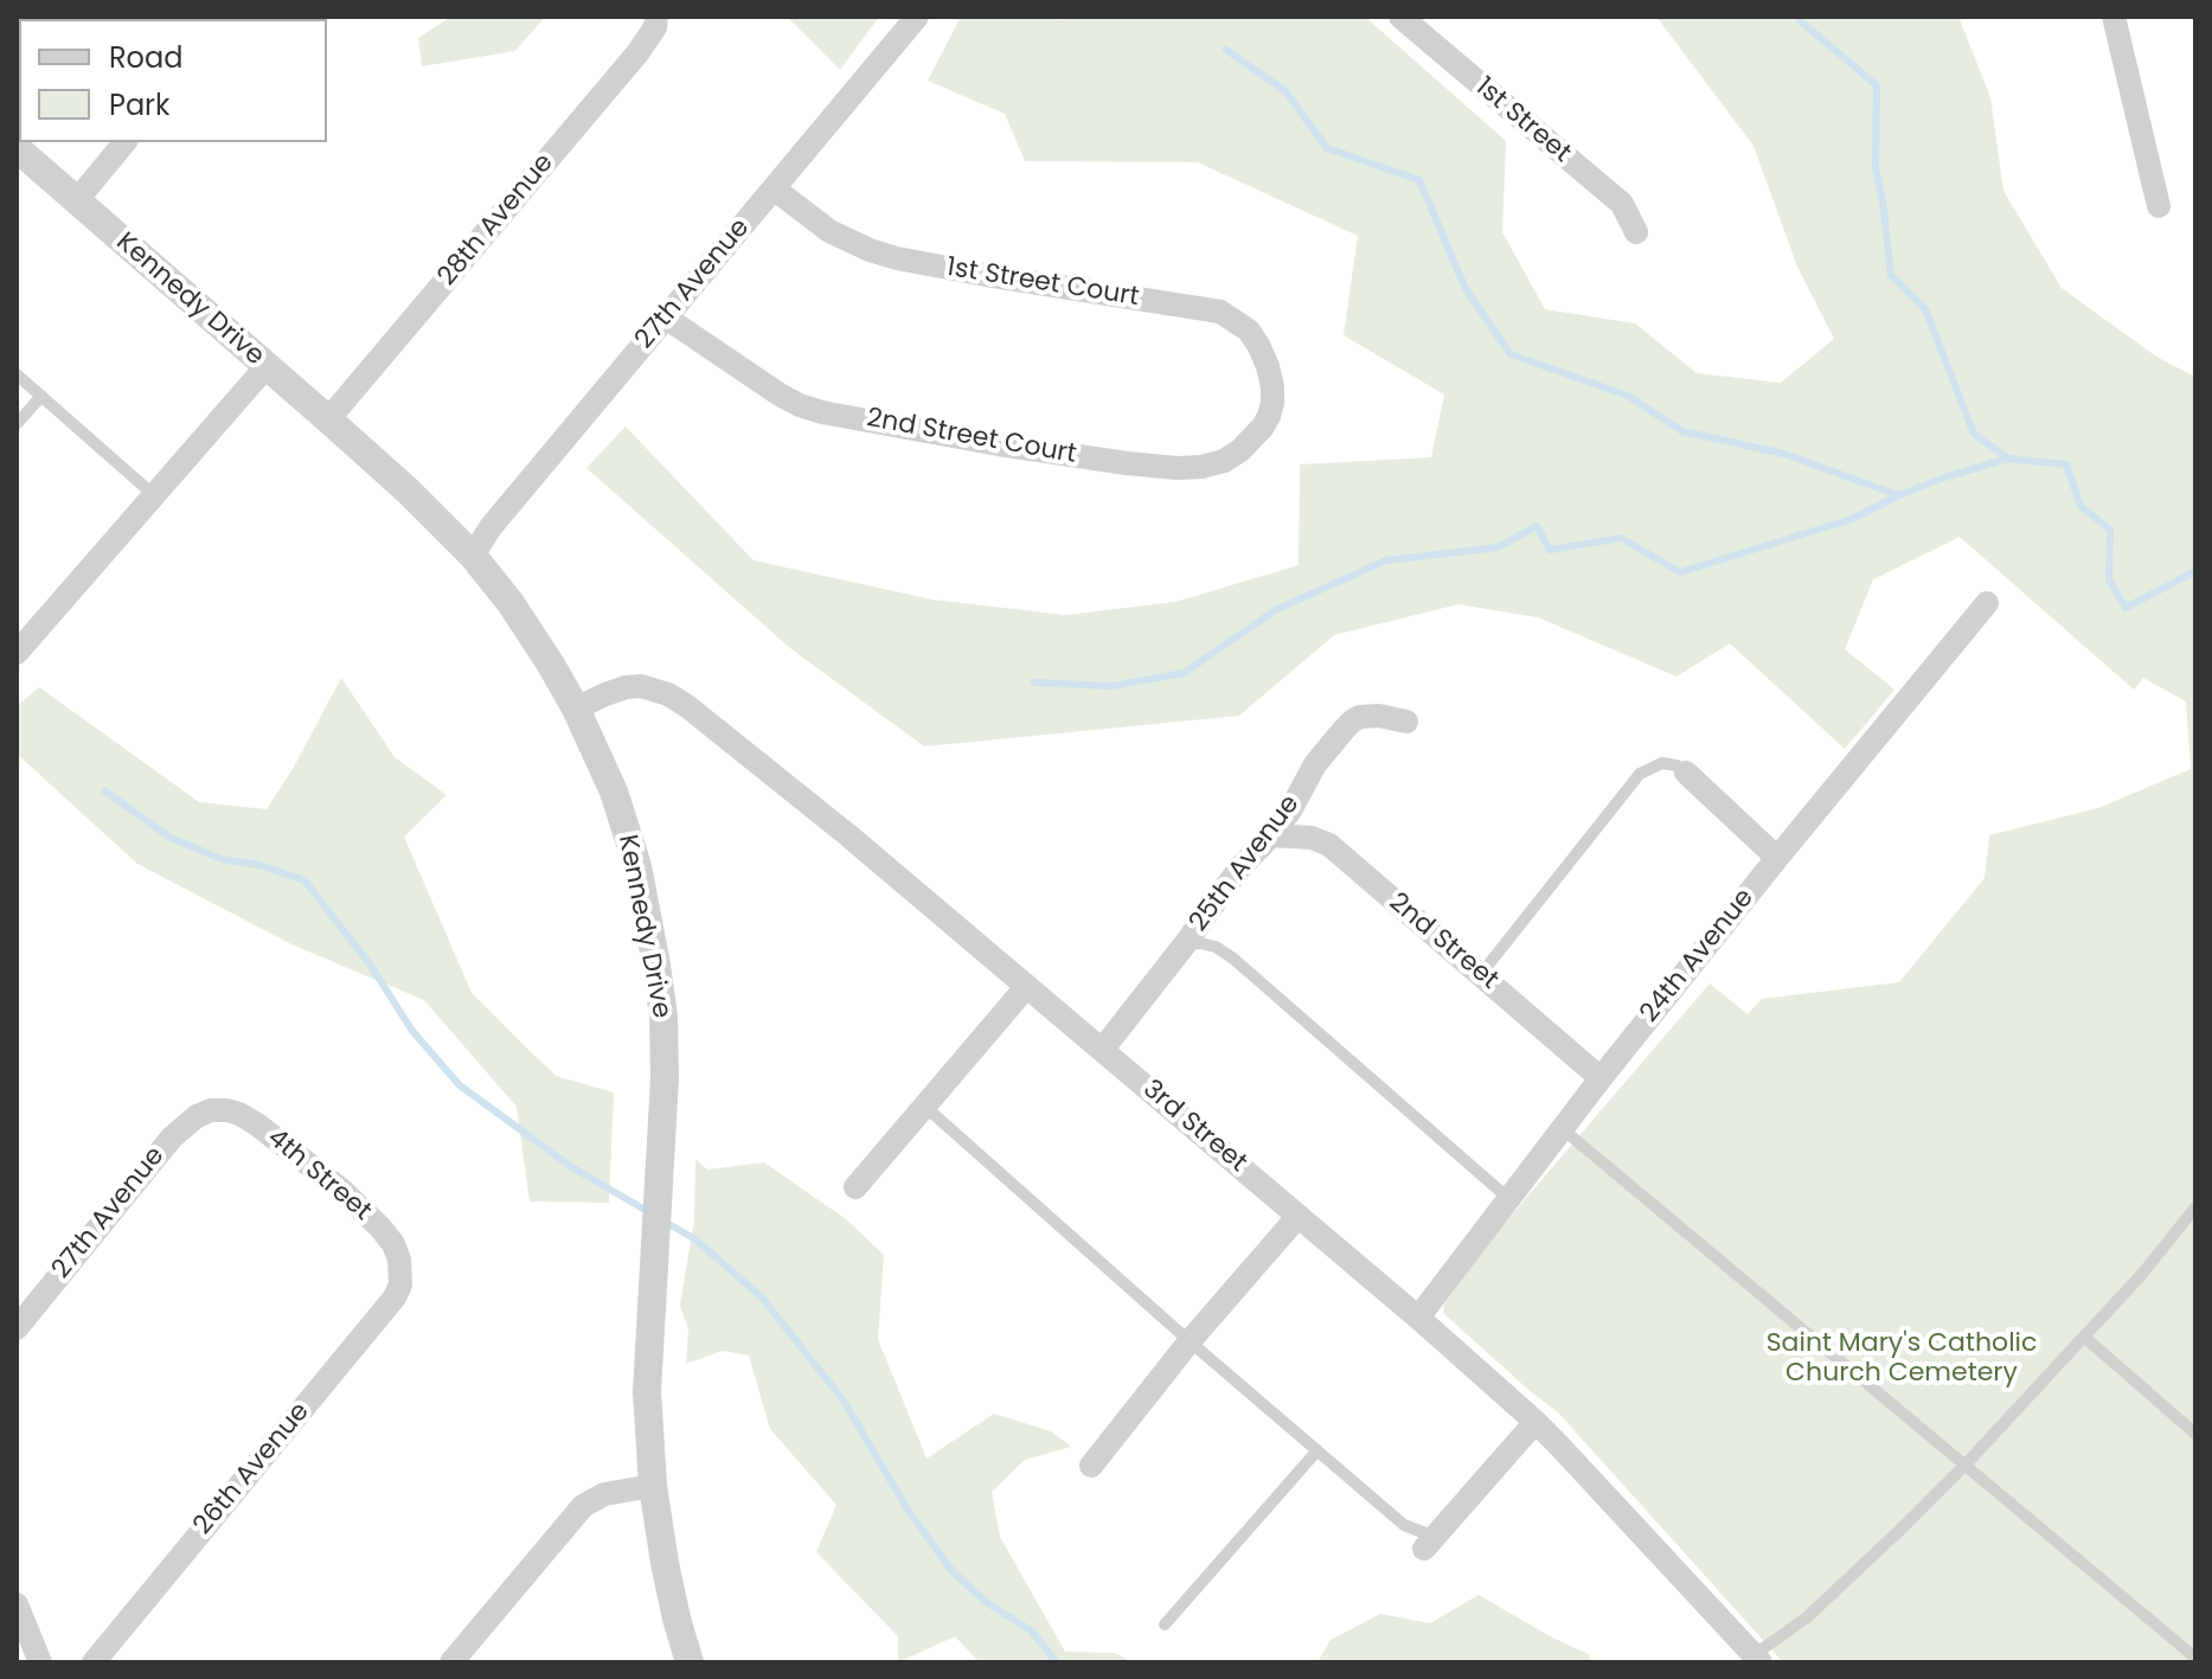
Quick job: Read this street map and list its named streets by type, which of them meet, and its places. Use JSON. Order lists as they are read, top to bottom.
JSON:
{
  "streets": {
    "street": [
      "1st Street",
      "28th Avenue",
      "1st Street Court",
      "27th Avenue",
      "Kennedy Drive",
      "2nd Street Court",
      "25th Avenue",
      "2nd Street",
      "24th Avenue",
      "3rd Street",
      "4th Street",
      "26th Avenue"
    ]
  },
  "crossings": [
    ["28th Avenue", "Kennedy Drive"],
    ["1st Street Court", "27th Avenue"],
    ["1st Street Court", "2nd Street Court"],
    ["27th Avenue", "Kennedy Drive"],
    ["27th Avenue", "2nd Street Court"],
    ["27th Avenue", "4th Street"],
    ["Kennedy Drive", "3rd Street"],
    ["25th Avenue", "2nd Street"],
    ["25th Avenue", "3rd Street"],
    ["2nd Street", "24th Avenue"],
    ["24th Avenue", "3rd Street"],
    ["4th Street", "26th Avenue"]
  ],
  "parks": ["Saint Mary's Catholic Church Cemetery"],
  "legend": ["Road", "Park"]
}
